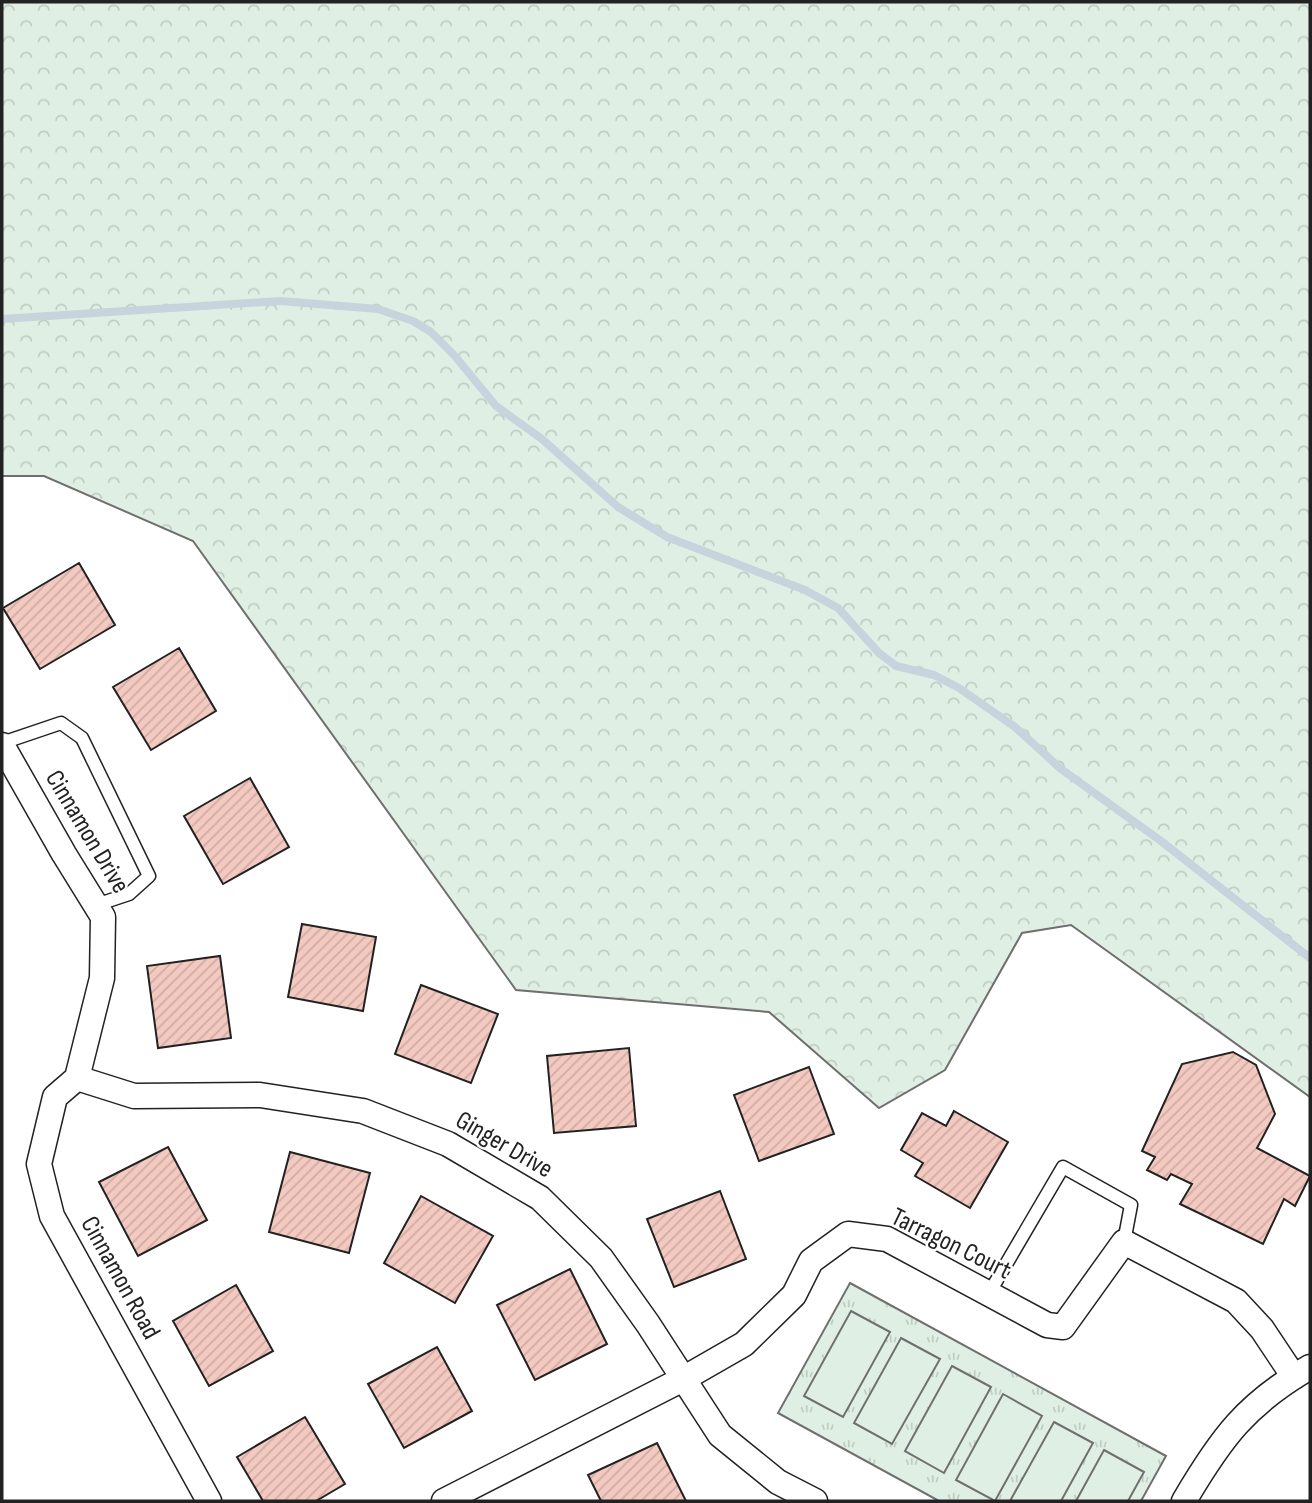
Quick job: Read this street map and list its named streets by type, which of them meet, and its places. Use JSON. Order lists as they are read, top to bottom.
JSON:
{
  "streets": {
    "street": [
      "Cinnamon Drive",
      "Ginger Drive",
      "Tarragon Court",
      "Cinnamon Road"
    ]
  },
  "crossings": [
    ["Cinnamon Drive", "Ginger Drive"],
    ["Cinnamon Drive", "Cinnamon Road"],
    ["Ginger Drive", "Tarragon Court"],
    ["Ginger Drive", "Cinnamon Road"]
  ]
}
